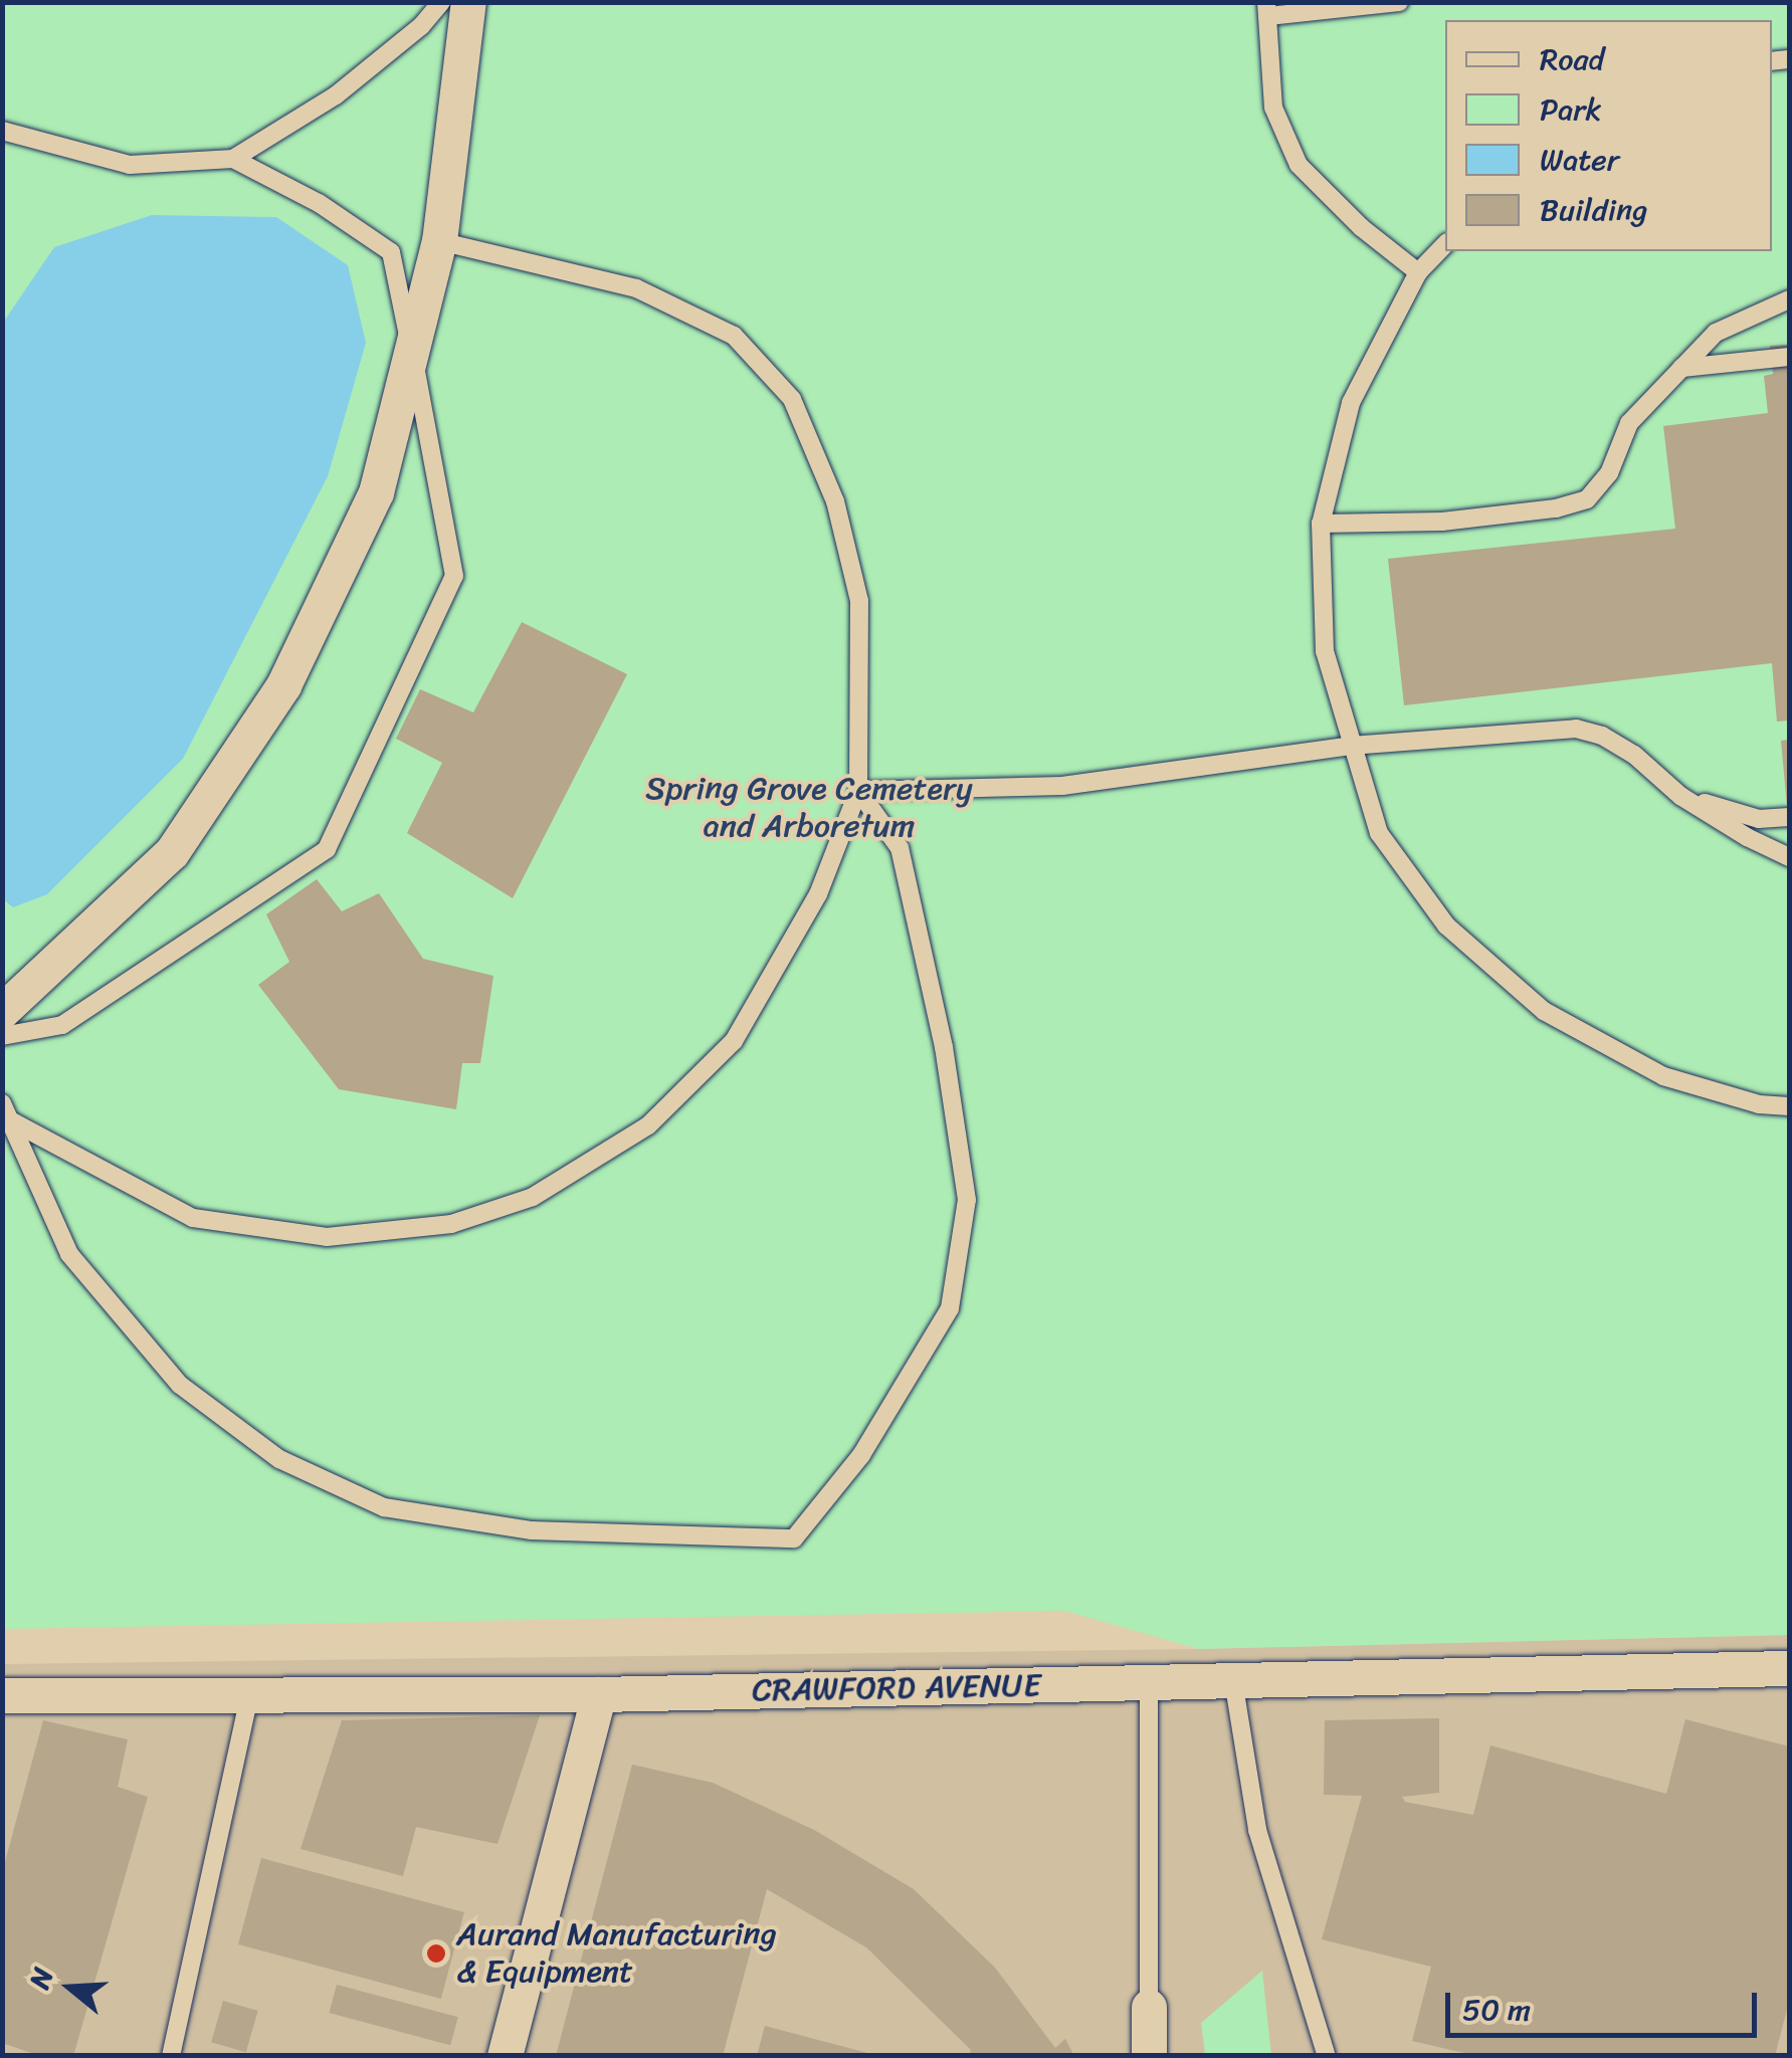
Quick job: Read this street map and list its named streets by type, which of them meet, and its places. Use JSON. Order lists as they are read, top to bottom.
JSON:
{
  "streets": {
    "street": ["CRAWFORD AVENUE"]
  },
  "parks": ["Spring Grove Cemetery and Arboretum"],
  "places": ["Aurand Manufacturing & Equipment"],
  "legend": [
    "Road",
    "Park",
    "Water",
    "Building"
  ],
  "scale_bar": "50 m",
  "north": "left"
}
